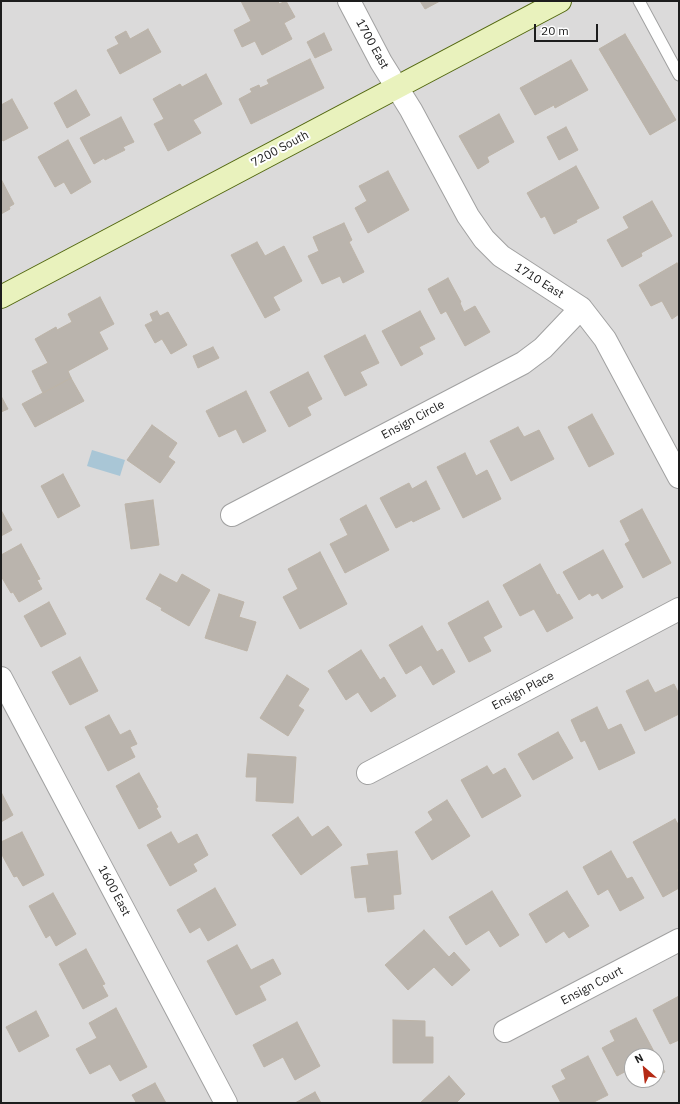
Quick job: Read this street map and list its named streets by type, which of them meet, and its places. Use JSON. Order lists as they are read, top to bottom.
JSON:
{
  "streets": {
    "street": [
      "1700 East",
      "7200 South",
      "1710 East",
      "Ensign Circle",
      "Ensign Place",
      "1600 East",
      "Ensign Court"
    ]
  },
  "crossings": [
    ["1700 East", "7200 South"],
    ["1700 East", "1710 East"],
    ["7200 South", "1710 East"],
    ["1710 East", "Ensign Circle"]
  ],
  "scale_bar": "20 m",
  "north": "top left"
}
